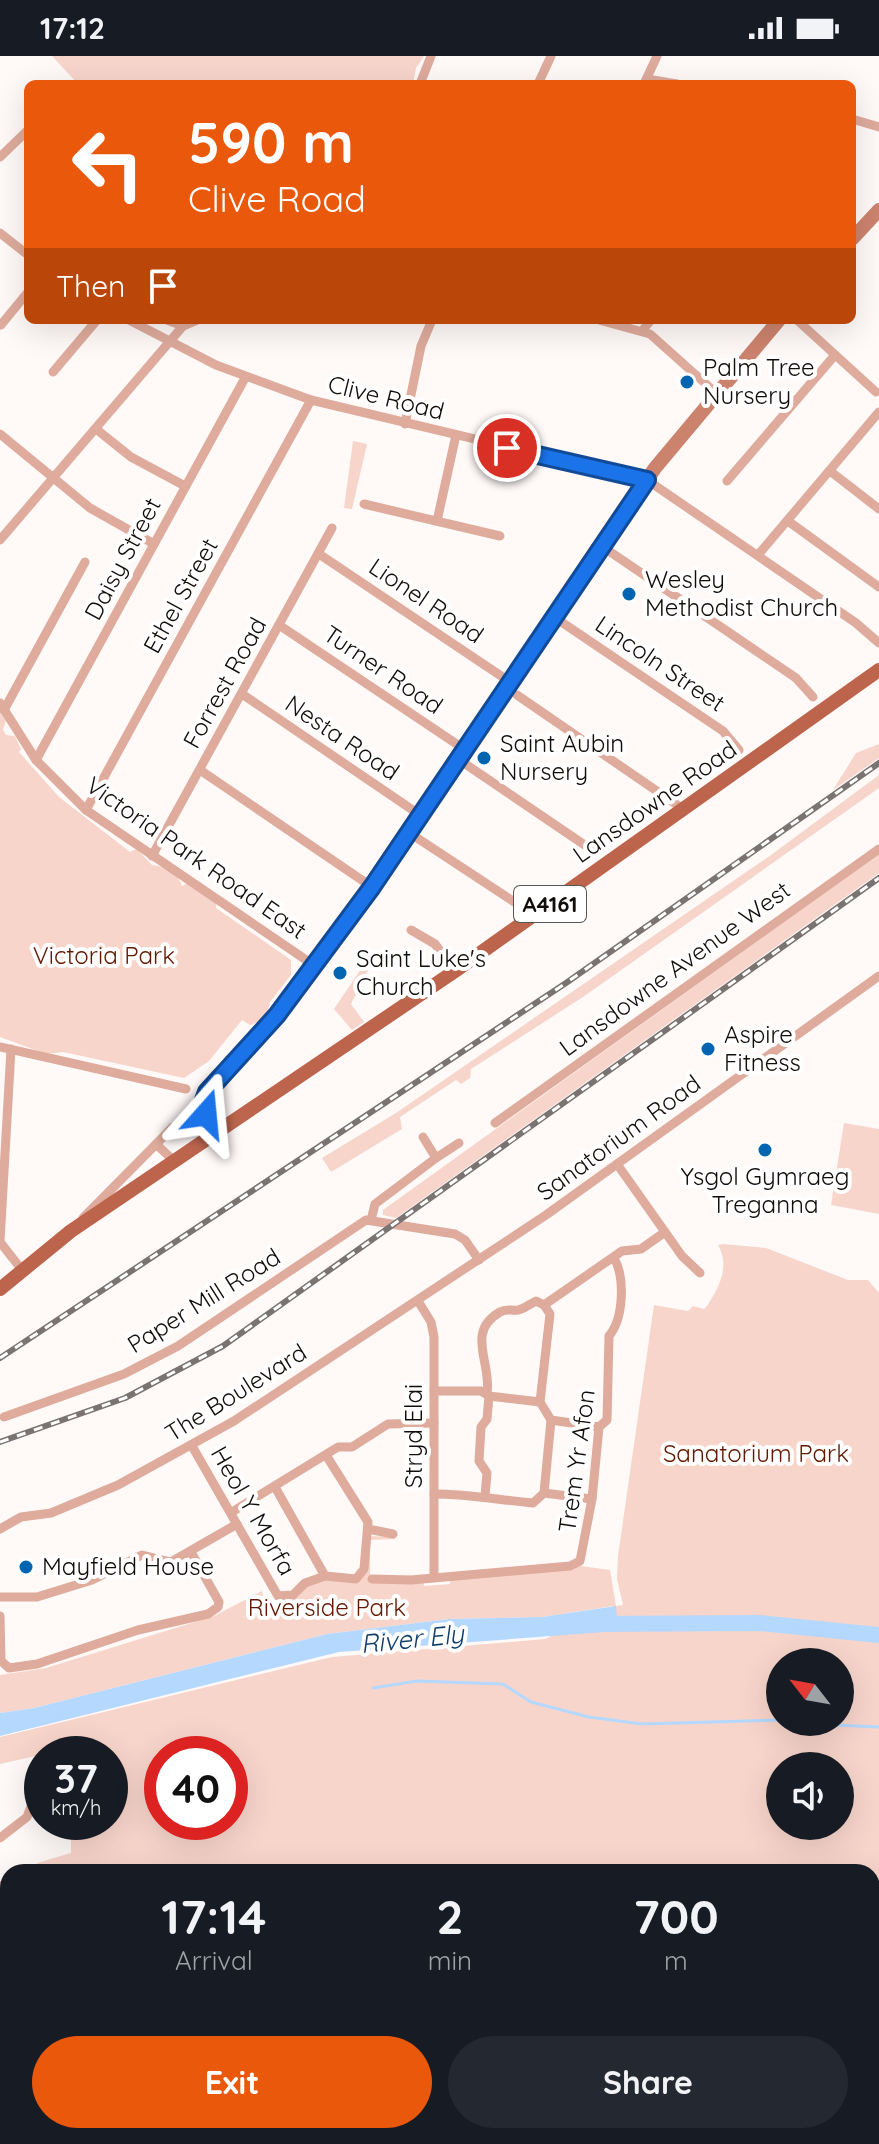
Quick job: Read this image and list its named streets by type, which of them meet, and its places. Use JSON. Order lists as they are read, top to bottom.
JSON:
{
  "streets": {
    "main road": ["Lansdowne Road", "A4161"],
    "street": [
      "Clive Road",
      "Daisy Street",
      "Ethel Street",
      "Lionel Road",
      "Lincoln Street",
      "Turner Road",
      "Forrest Road",
      "Nesta Road",
      "Victoria Park Road East",
      "Lansdowne Avenue West",
      "Sanatorium Road",
      "Paper Mill Road",
      "The Boulevard",
      "Stryd Elai",
      "Trem Yr Afon",
      "Heol Y Morfa"
    ]
  },
  "crossings": [
    ["Clive Road", "Daisy Street"],
    ["Clive Road", "Ethel Street"],
    ["Daisy Street", "Victoria Park Road East"],
    ["Ethel Street", "Victoria Park Road East"],
    ["Lionel Road", "Forrest Road"],
    ["Lionel Road", "Lansdowne Road"],
    ["Turner Road", "Forrest Road"],
    ["Forrest Road", "Nesta Road"],
    ["Forrest Road", "Victoria Park Road East"],
    ["Lansdowne Road", "A4161"],
    ["Sanatorium Road", "The Boulevard"],
    ["The Boulevard", "Stryd Elai"],
    ["The Boulevard", "Heol Y Morfa"],
    ["Stryd Elai", "Trem Yr Afon"]
  ],
  "water": ["River Ely"],
  "parks": ["Victoria Park", "Sanatorium Park", "Riverside Park"],
  "places": [
    "Palm Tree Nursery",
    "Wesley Methodist Church",
    "Saint Aubin Nursery",
    "Saint Luke's Church",
    "Aspire Fitness",
    "Ysgol Gymraeg Treganna",
    "Mayfield House"
  ],
  "north": "top left",
  "page": {
    "status": "17:12",
    "turn": ["590 m", "Clive Road"],
    "then": "Then",
    "speed": "37 km/h",
    "limit": "40",
    "eta": [
      "17:14",
      "Arrival",
      "2",
      "min",
      "700",
      "m"
    ],
    "buttons": ["Exit", "Share"]
  }
}
